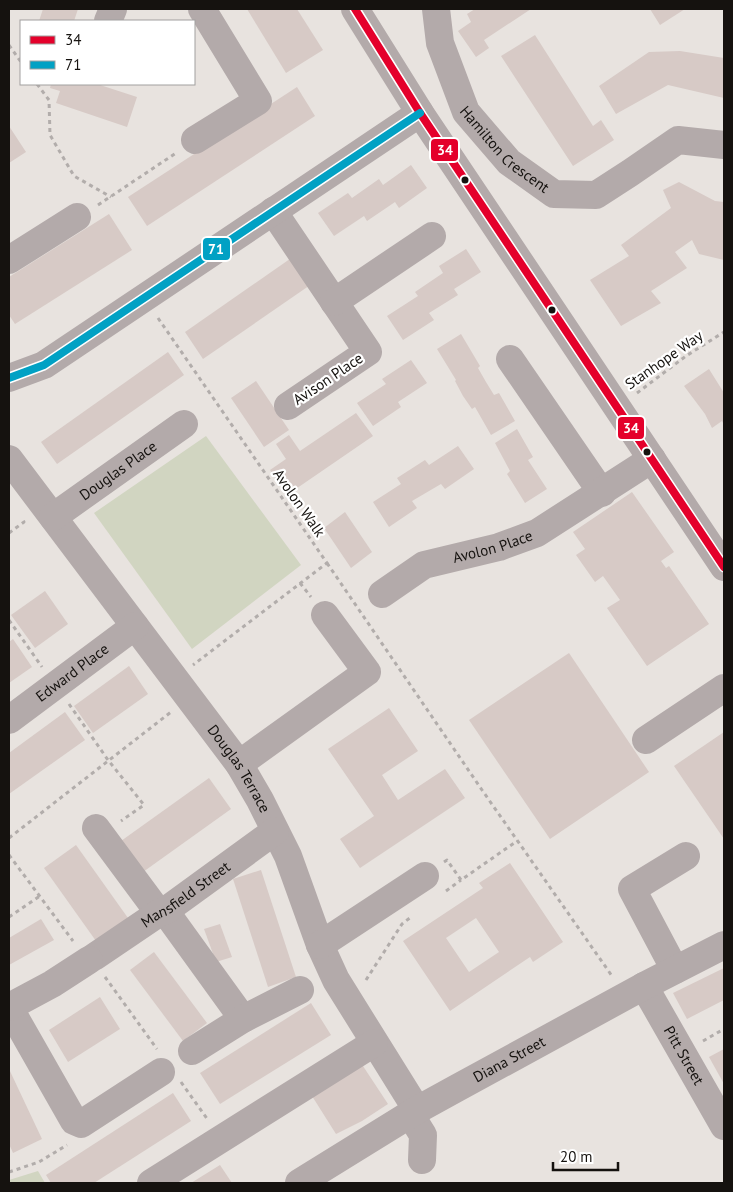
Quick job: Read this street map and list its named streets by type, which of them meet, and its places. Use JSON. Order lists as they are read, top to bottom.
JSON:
{
  "streets": {
    "street": [
      "Hamilton Crescent",
      "Avison Place",
      "Douglas Place",
      "Avolon Place",
      "Edward Place",
      "Douglas Terrace",
      "Mansfield Street",
      "Pitt Street",
      "Diana Street"
    ],
    "path": ["Stanhope Way", "Avolon Walk"]
  },
  "crossings": [
    ["Douglas Place", "Douglas Terrace"],
    ["Avolon Walk", "Pitt Street"],
    ["Avolon Walk", "Diana Street"],
    ["Edward Place", "Douglas Terrace"],
    ["Douglas Terrace", "Mansfield Street"],
    ["Douglas Terrace", "Diana Street"],
    ["Pitt Street", "Diana Street"]
  ],
  "lines": ["transit line 34", "transit line 71"],
  "legend": ["34", "71"],
  "scale_bar": "20 m"
}
